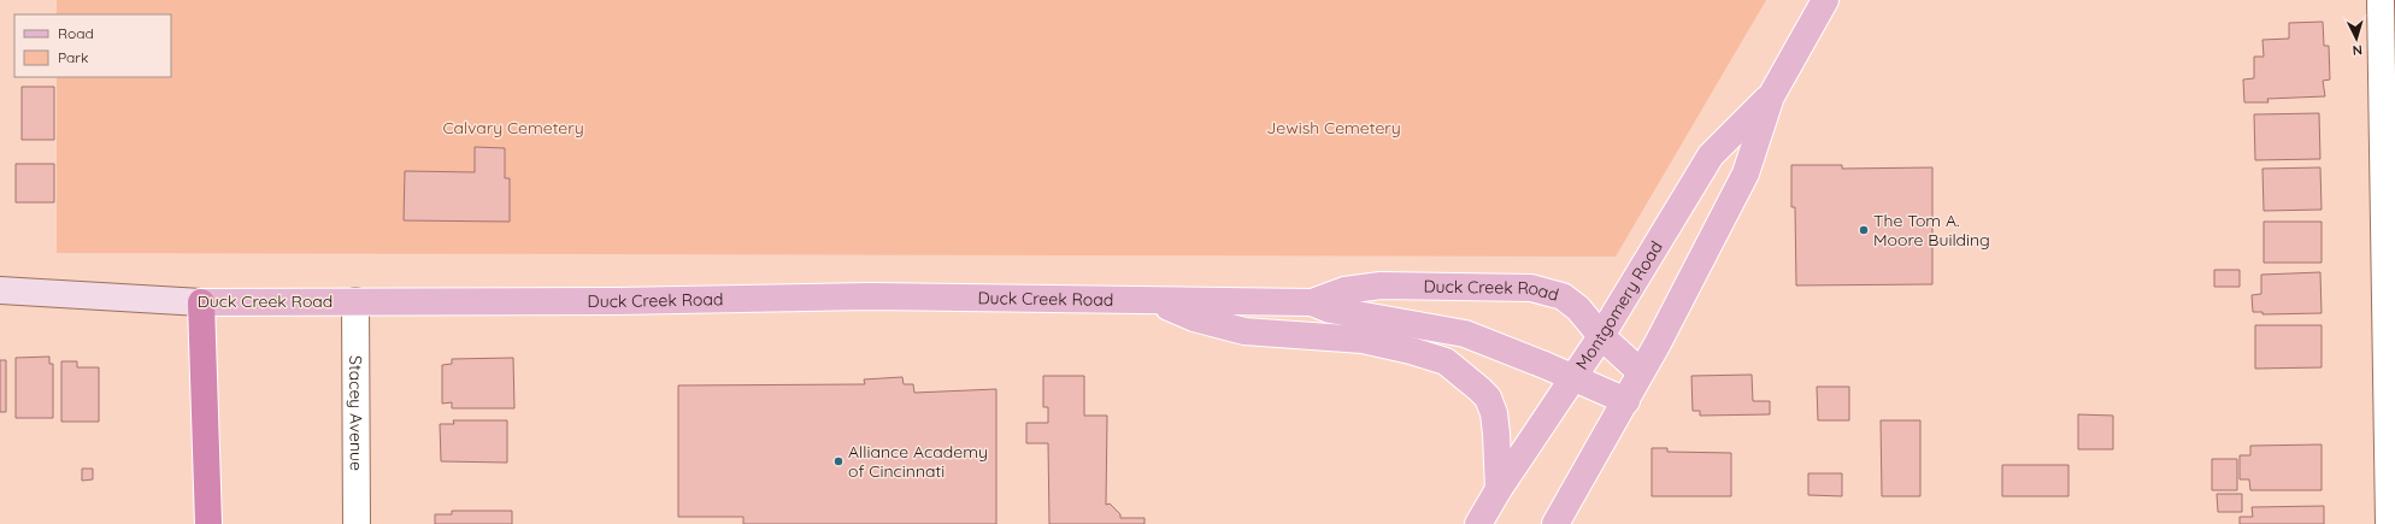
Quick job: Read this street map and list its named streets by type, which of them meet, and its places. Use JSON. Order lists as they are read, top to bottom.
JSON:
{
  "streets": {
    "main road": ["Duck Creek Road", "Montgomery Road"],
    "street": ["Stacey Avenue"]
  },
  "crossings": [
    ["Duck Creek Road", "Montgomery Road"],
    ["Duck Creek Road", "Stacey Avenue"]
  ],
  "parks": ["Calvary Cemetery", "Jewish Cemetery"],
  "places": ["The Tom A. Moore Building", "Alliance Academy of Cincinnati"],
  "legend": ["Road", "Park"],
  "north": "bottom"
}
